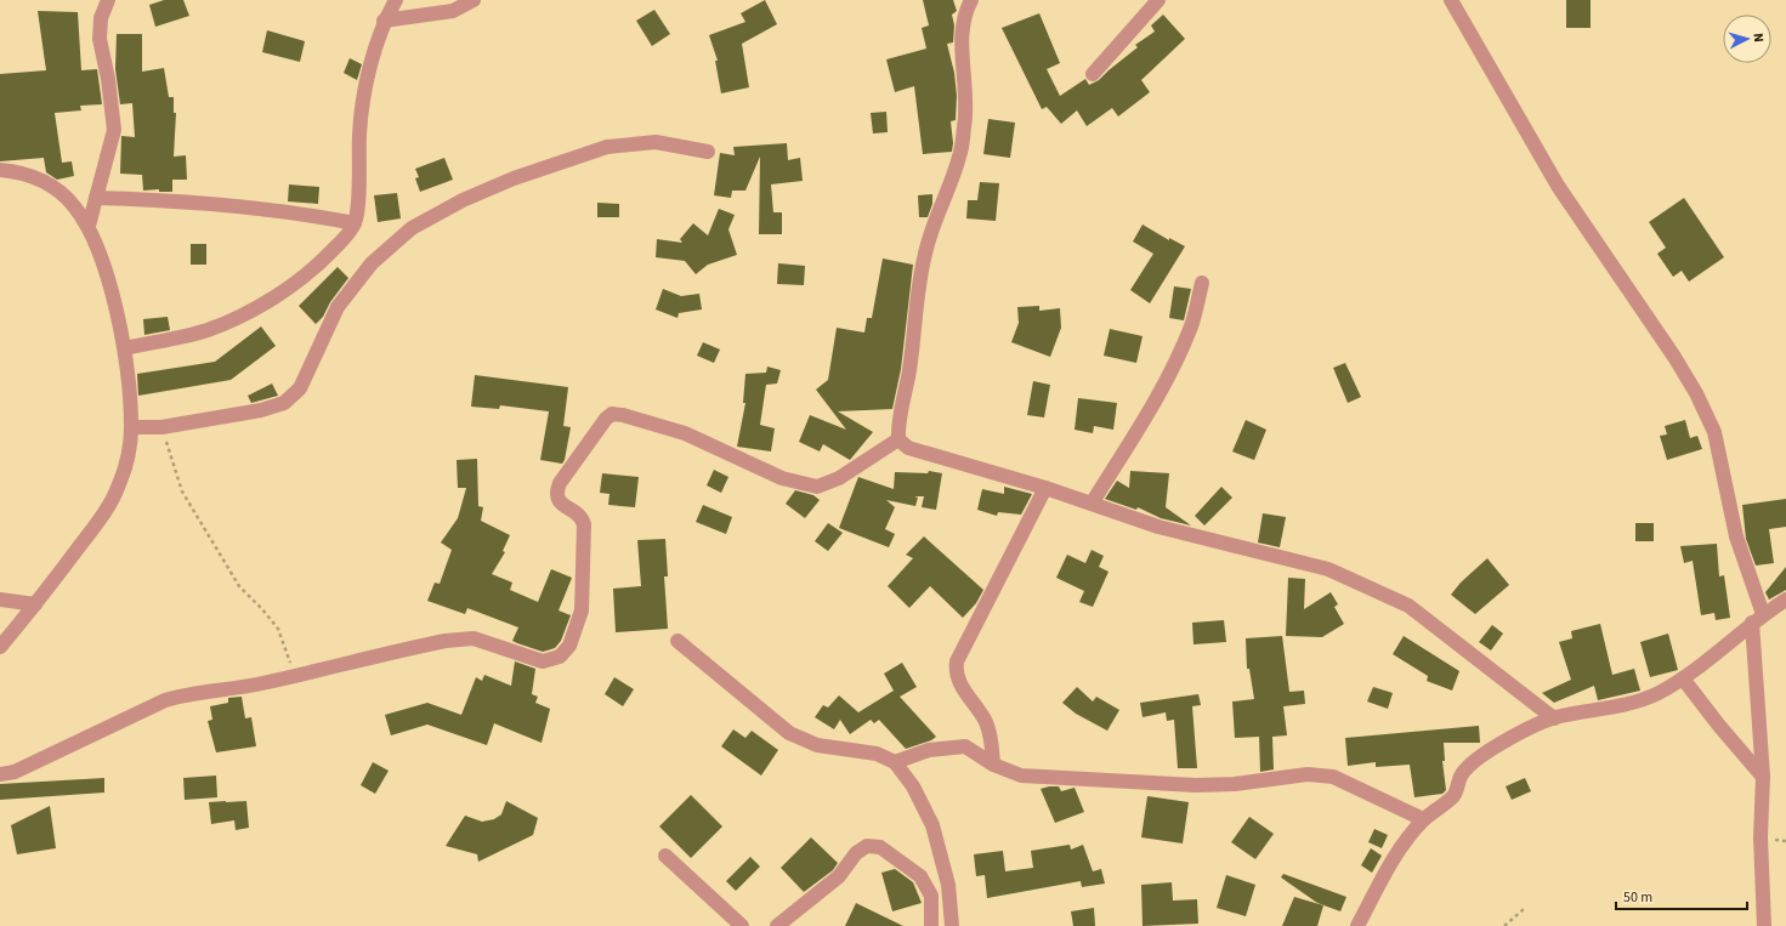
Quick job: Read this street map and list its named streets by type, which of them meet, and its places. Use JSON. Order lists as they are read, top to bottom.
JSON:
{
  "scale_bar": "50 m",
  "north": "right"
}
